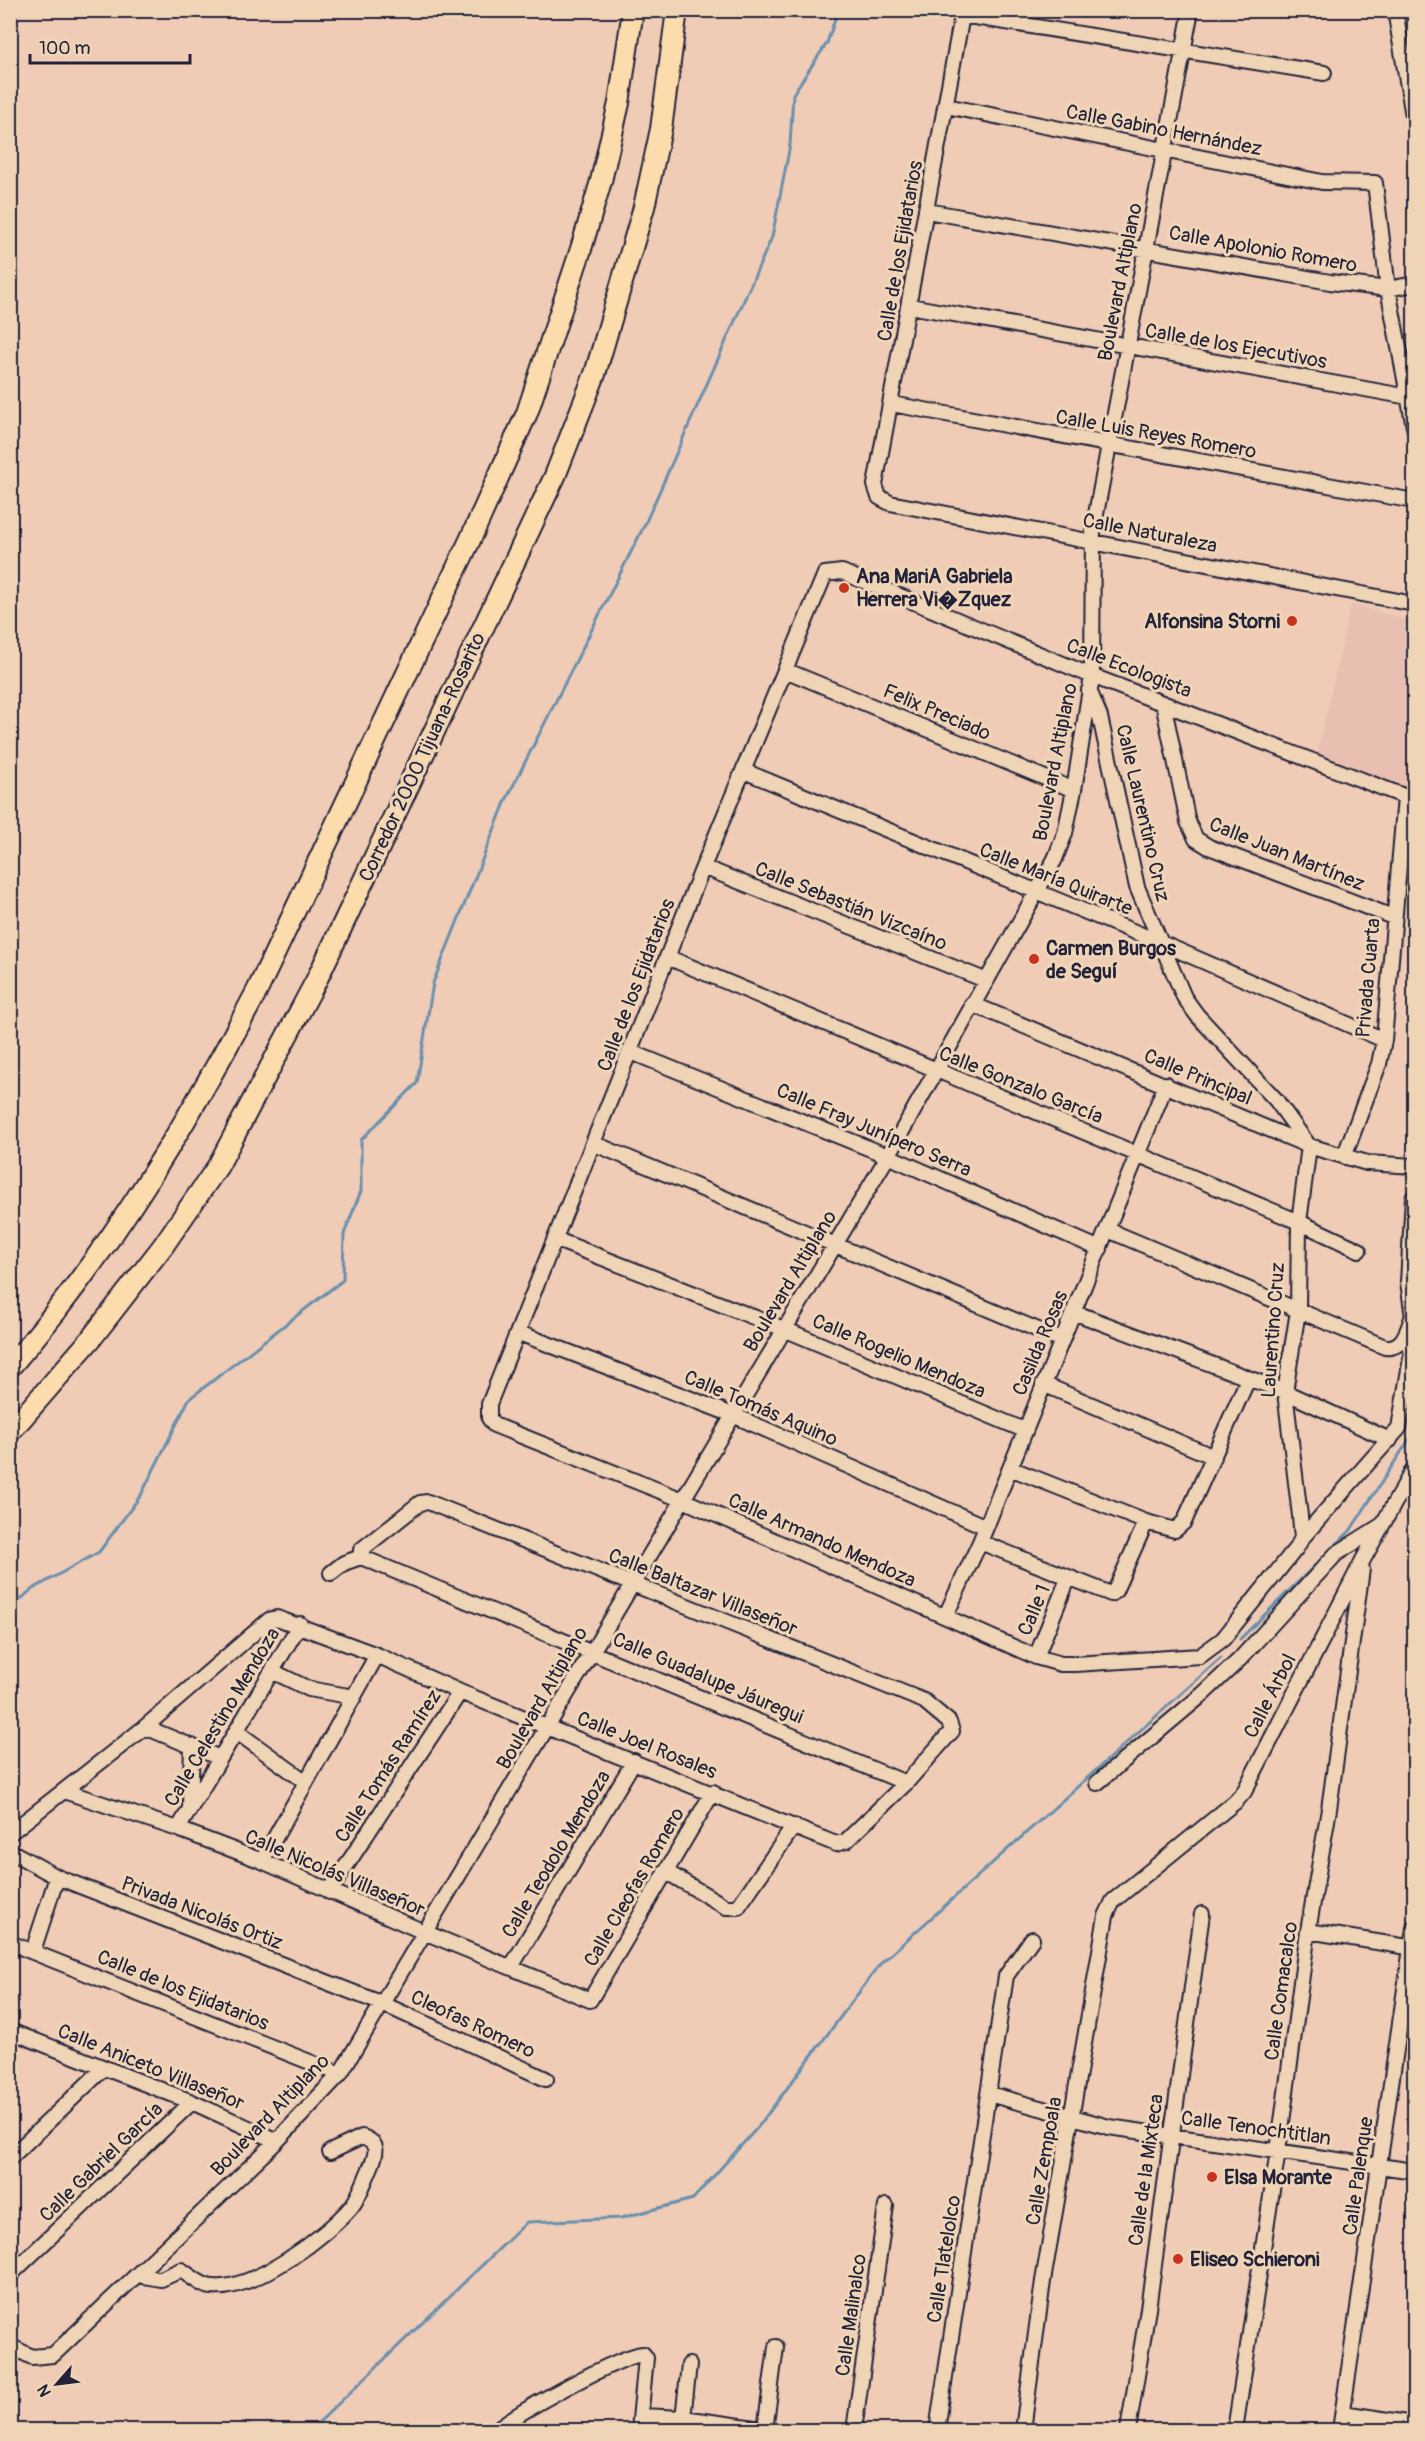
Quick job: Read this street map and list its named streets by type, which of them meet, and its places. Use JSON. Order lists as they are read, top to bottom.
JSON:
{
  "streets": {
    "highway": ["Corredor 2000 Tijuana-Rosarito"],
    "street": [
      "Calle Gabino Hernández",
      "Calle Apolonio Romero",
      "Calle de los Ejidatarios",
      "Boulevard Altiplano",
      "Calle de los Ejecutivos",
      "Calle Luis Reyes Romero",
      "Calle Naturaleza",
      "Calle Ecologista",
      "Felix Preciado",
      "Calle Laurentino Cruz",
      "Calle Juan Martínez",
      "Calle María Quirarte",
      "Calle Sebastián Vizcaíno",
      "Privada Cuarta",
      "Calle Principal",
      "Calle Gonzalo García",
      "Calle Fray Junípero Serra",
      "Laurentino Cruz",
      "Casilda Rosas",
      "Calle Rogelio Mendoza",
      "Calle Tomás Aquino",
      "Calle Armando Mendoza",
      "Calle Baltazar Villaseñor",
      "Calle 1",
      "Calle Guadalupe Jáuregui",
      "Calle Árbol",
      "Calle Celestino Mendoza",
      "Calle Joel Rosales",
      "Calle Tomás Ramírez",
      "Calle Teodolo Mendoza",
      "Calle Nicolás Villaseñor",
      "Calle Cleofas Romero",
      "Privada Nicolás Ortiz",
      "Calle Comacalco",
      "Cleofas Romero",
      "Calle Aniceto Villaseñor",
      "Calle Tenochtitlan",
      "Calle Zempoala",
      "Calle Gabriel García",
      "Calle de la Mixteca",
      "Calle Palenque",
      "Calle Tlatelolco",
      "Calle Malinalco"
    ]
  },
  "crossings": [
    ["Calle Gabino Hernández", "Calle Apolonio Romero"],
    ["Calle Gabino Hernández", "Calle de los Ejidatarios"],
    ["Calle Gabino Hernández", "Boulevard Altiplano"],
    ["Calle Apolonio Romero", "Calle de los Ejidatarios"],
    ["Calle Apolonio Romero", "Boulevard Altiplano"],
    ["Calle de los Ejidatarios", "Boulevard Altiplano"],
    ["Calle de los Ejidatarios", "Calle de los Ejecutivos"],
    ["Calle de los Ejidatarios", "Calle Luis Reyes Romero"],
    ["Calle de los Ejidatarios", "Calle Naturaleza"],
    ["Calle de los Ejidatarios", "Calle Ecologista"],
    ["Calle de los Ejidatarios", "Felix Preciado"],
    ["Calle de los Ejidatarios", "Calle María Quirarte"],
    ["Calle de los Ejidatarios", "Calle Sebastián Vizcaíno"],
    ["Calle de los Ejidatarios", "Calle Gonzalo García"],
    ["Calle de los Ejidatarios", "Calle Fray Junípero Serra"],
    ["Calle de los Ejidatarios", "Calle Rogelio Mendoza"],
    ["Calle de los Ejidatarios", "Calle Tomás Aquino"],
    ["Calle de los Ejidatarios", "Calle Armando Mendoza"],
    ["Boulevard Altiplano", "Calle de los Ejecutivos"],
    ["Boulevard Altiplano", "Calle Luis Reyes Romero"],
    ["Boulevard Altiplano", "Calle Naturaleza"],
    ["Boulevard Altiplano", "Calle Ecologista"],
    ["Boulevard Altiplano", "Felix Preciado"],
    ["Boulevard Altiplano", "Calle Laurentino Cruz"],
    ["Boulevard Altiplano", "Calle María Quirarte"],
    ["Boulevard Altiplano", "Calle Sebastián Vizcaíno"],
    ["Boulevard Altiplano", "Calle Principal"],
    ["Boulevard Altiplano", "Calle Gonzalo García"],
    ["Boulevard Altiplano", "Calle Fray Junípero Serra"],
    ["Boulevard Altiplano", "Calle Rogelio Mendoza"],
    ["Boulevard Altiplano", "Calle Tomás Aquino"],
    ["Boulevard Altiplano", "Calle Armando Mendoza"],
    ["Boulevard Altiplano", "Calle Baltazar Villaseñor"],
    ["Boulevard Altiplano", "Calle Guadalupe Jáuregui"],
    ["Boulevard Altiplano", "Calle Joel Rosales"],
    ["Boulevard Altiplano", "Calle Nicolás Villaseñor"],
    ["Boulevard Altiplano", "Privada Nicolás Ortiz"],
    ["Boulevard Altiplano", "Cleofas Romero"],
    ["Boulevard Altiplano", "Calle Aniceto Villaseñor"],
    ["Calle Ecologista", "Calle Laurentino Cruz"],
    ["Calle Ecologista", "Calle Juan Martínez"],
    ["Calle Ecologista", "Privada Cuarta"],
    ["Calle Laurentino Cruz", "Calle María Quirarte"],
    ["Calle Laurentino Cruz", "Calle Principal"],
    ["Calle Laurentino Cruz", "Laurentino Cruz"],
    ["Calle Juan Martínez", "Privada Cuarta"],
    ["Calle María Quirarte", "Privada Cuarta"],
    ["Privada Cuarta", "Calle Principal"],
    ["Calle Principal", "Laurentino Cruz"],
    ["Calle Principal", "Casilda Rosas"],
    ["Calle Gonzalo García", "Laurentino Cruz"],
    ["Calle Gonzalo García", "Casilda Rosas"],
    ["Calle Fray Junípero Serra", "Casilda Rosas"],
    ["Laurentino Cruz", "Calle Armando Mendoza"],
    ["Casilda Rosas", "Calle Rogelio Mendoza"],
    ["Casilda Rosas", "Calle Tomás Aquino"],
    ["Casilda Rosas", "Calle Armando Mendoza"],
    ["Calle Armando Mendoza", "Calle 1"],
    ["Calle Baltazar Villaseñor", "Calle Guadalupe Jáuregui"],
    ["Calle Baltazar Villaseñor", "Calle Joel Rosales"],
    ["Calle Guadalupe Jáuregui", "Calle Joel Rosales"],
    ["Calle Árbol", "Calle Comacalco"],
    ["Calle Árbol", "Calle Zempoala"],
    ["Calle Celestino Mendoza", "Calle Joel Rosales"],
    ["Calle Celestino Mendoza", "Calle Nicolás Villaseñor"],
    ["Calle Joel Rosales", "Calle Tomás Ramírez"],
    ["Calle Joel Rosales", "Calle Teodolo Mendoza"],
    ["Calle Joel Rosales", "Calle Cleofas Romero"],
    ["Calle Tomás Ramírez", "Calle Nicolás Villaseñor"],
    ["Calle Teodolo Mendoza", "Calle Nicolás Villaseñor"],
    ["Calle Nicolás Villaseñor", "Calle Cleofas Romero"],
    ["Privada Nicolás Ortiz", "Cleofas Romero"],
    ["Calle Comacalco", "Calle Tenochtitlan"],
    ["Calle Aniceto Villaseñor", "Calle Gabriel García"],
    ["Calle Tenochtitlan", "Calle Zempoala"],
    ["Calle Tenochtitlan", "Calle de la Mixteca"],
    ["Calle Tenochtitlan", "Calle Palenque"],
    ["Calle Tenochtitlan", "Calle Tlatelolco"]
  ],
  "places": [
    "Ana MariA Gabriela Herrera Vi�Zquez",
    "Alfonsina Storni",
    "Carmen Burgos de Seguí",
    "Elsa Morante",
    "Eliseo Schieroni"
  ],
  "scale_bar": "100 m",
  "north": "bottom left"
}
